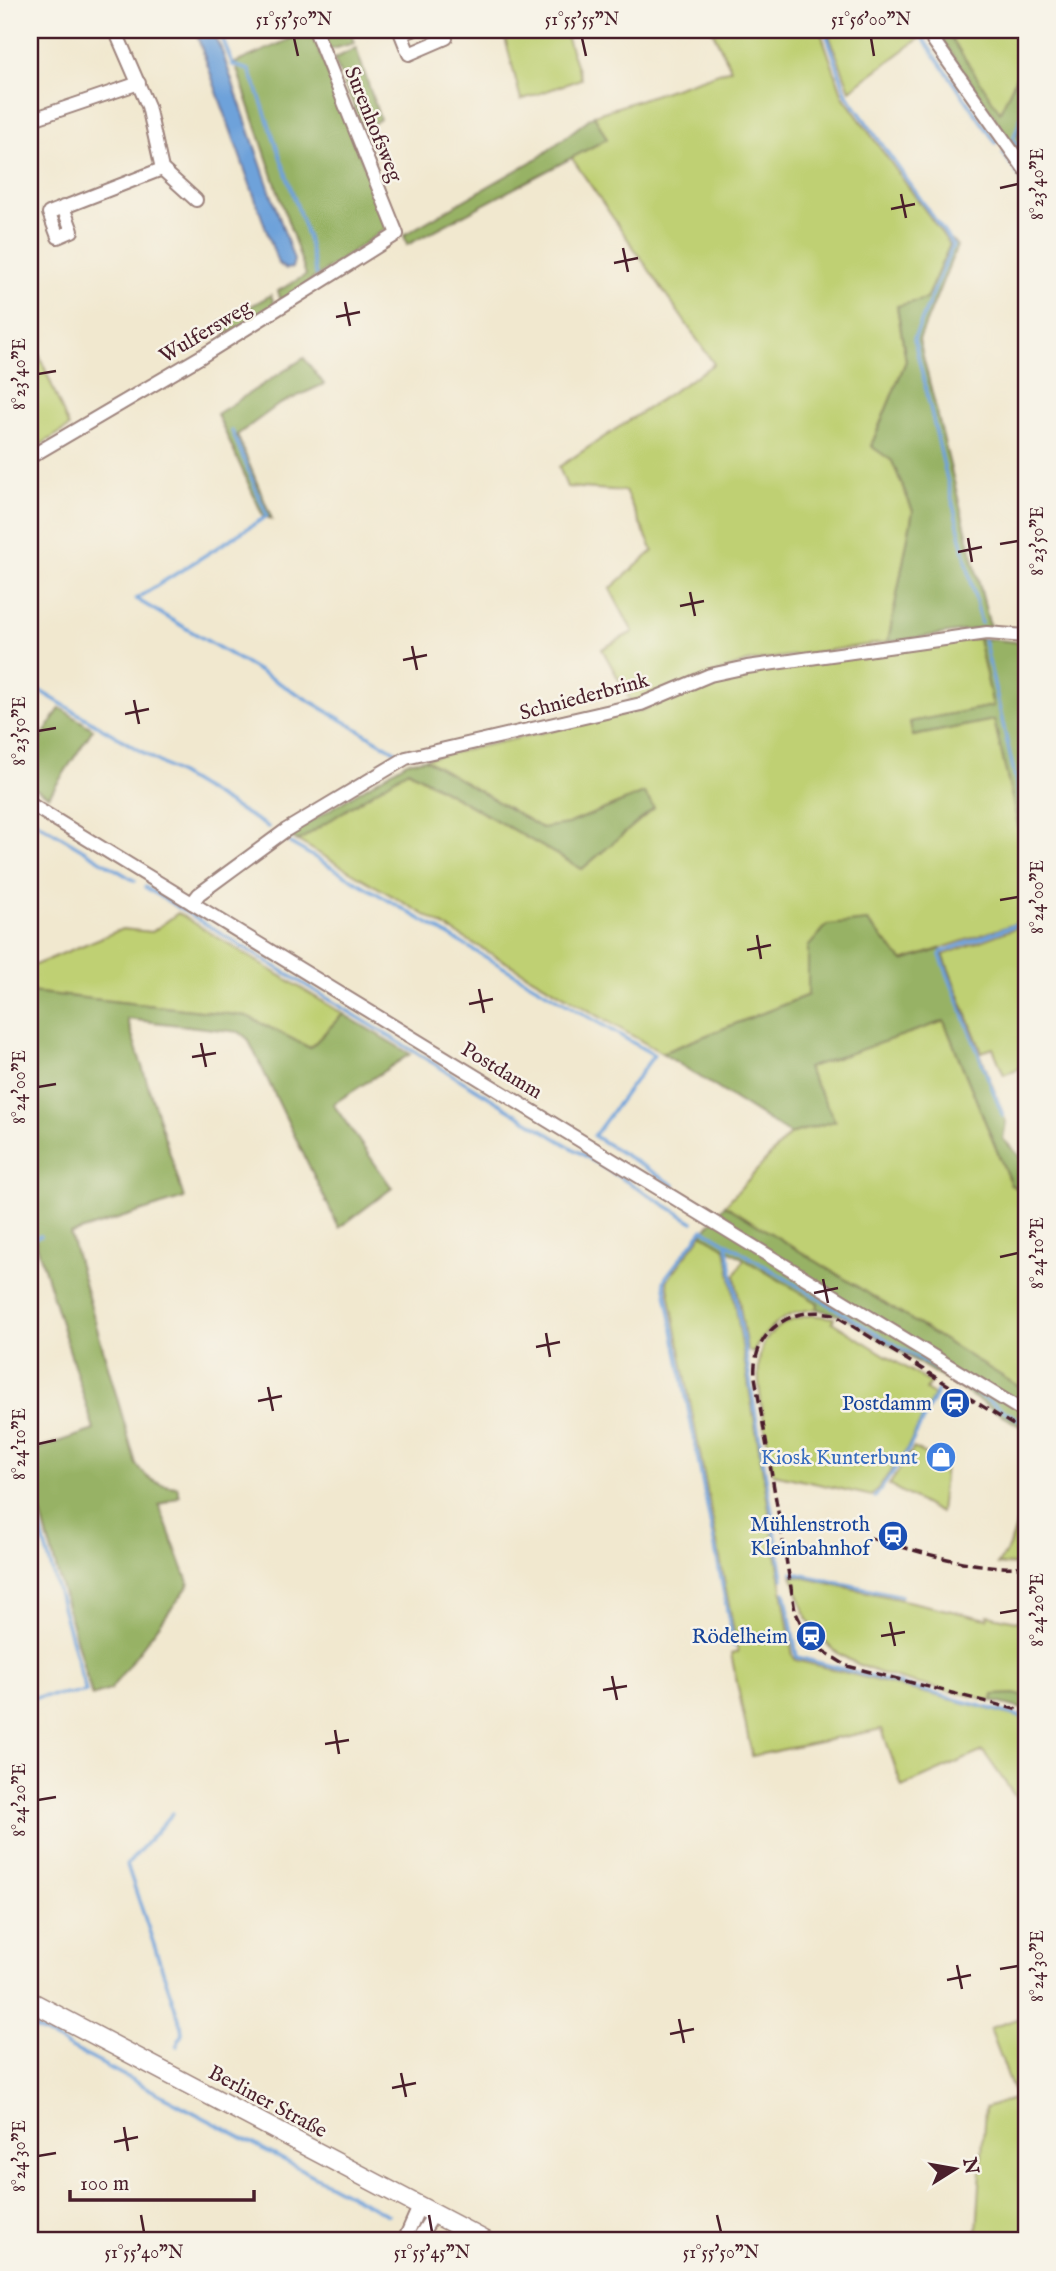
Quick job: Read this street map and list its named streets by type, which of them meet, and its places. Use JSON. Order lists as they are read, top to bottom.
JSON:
{
  "streets": {
    "main road": ["Berliner Straße"],
    "street": [
      "Surenhofsweg",
      "Wulfersweg",
      "Schniederbrink",
      "Postdamm"
    ]
  },
  "crossings": [
    ["Surenhofsweg", "Wulfersweg"],
    ["Schniederbrink", "Postdamm"]
  ],
  "places": {
    "station": ["Postdamm", "Mühlenstroth Kleinbahnhof", "Rödelheim"],
    "shop": ["Kiosk Kunterbunt"]
  },
  "scale_bar": "100 m",
  "north": "right",
  "coordinates": [
    "51°55'50\"N",
    "51°55'55\"N",
    "51°56'00\"N",
    "8°23'40\"E",
    "8°23'50\"E",
    "8°24'00\"E",
    "8°24'10\"E",
    "8°24'20\"E",
    "8°24'30\"E",
    "51°55'40\"N",
    "51°55'45\"N"
  ]
}
